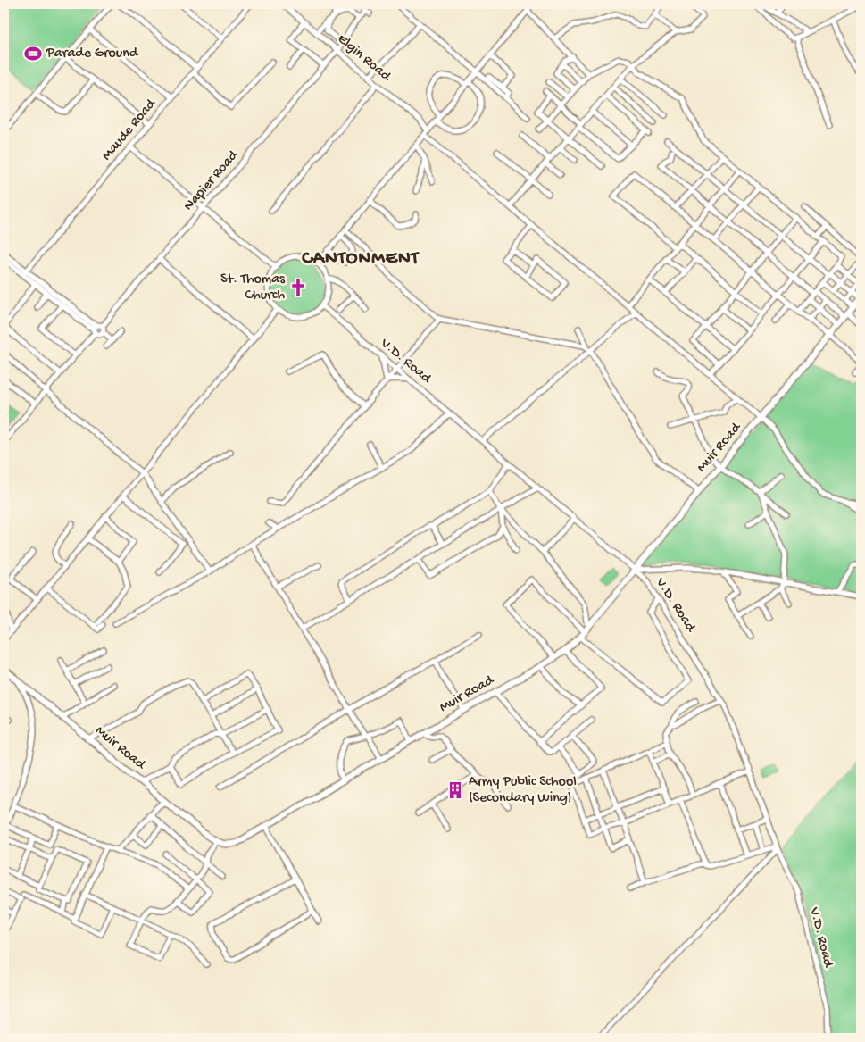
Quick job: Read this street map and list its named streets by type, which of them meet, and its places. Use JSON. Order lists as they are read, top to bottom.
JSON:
{
  "streets": {
    "main road": ["Muir Road"],
    "street": [
      "Elgin Road",
      "Maude Road",
      "Napier Road",
      "V.D. Road"
    ]
  },
  "crossings": [
    ["Elgin Road", "Napier Road"],
    ["Elgin Road", "Muir Road"],
    ["V.D. Road", "Muir Road"]
  ],
  "districts": ["CANTONMENT"],
  "places": {
    "sports": ["Parade Ground"],
    "church": ["St. Thomas Church"],
    "building": ["Army Public School (Secondary Wing)"]
  }
}
